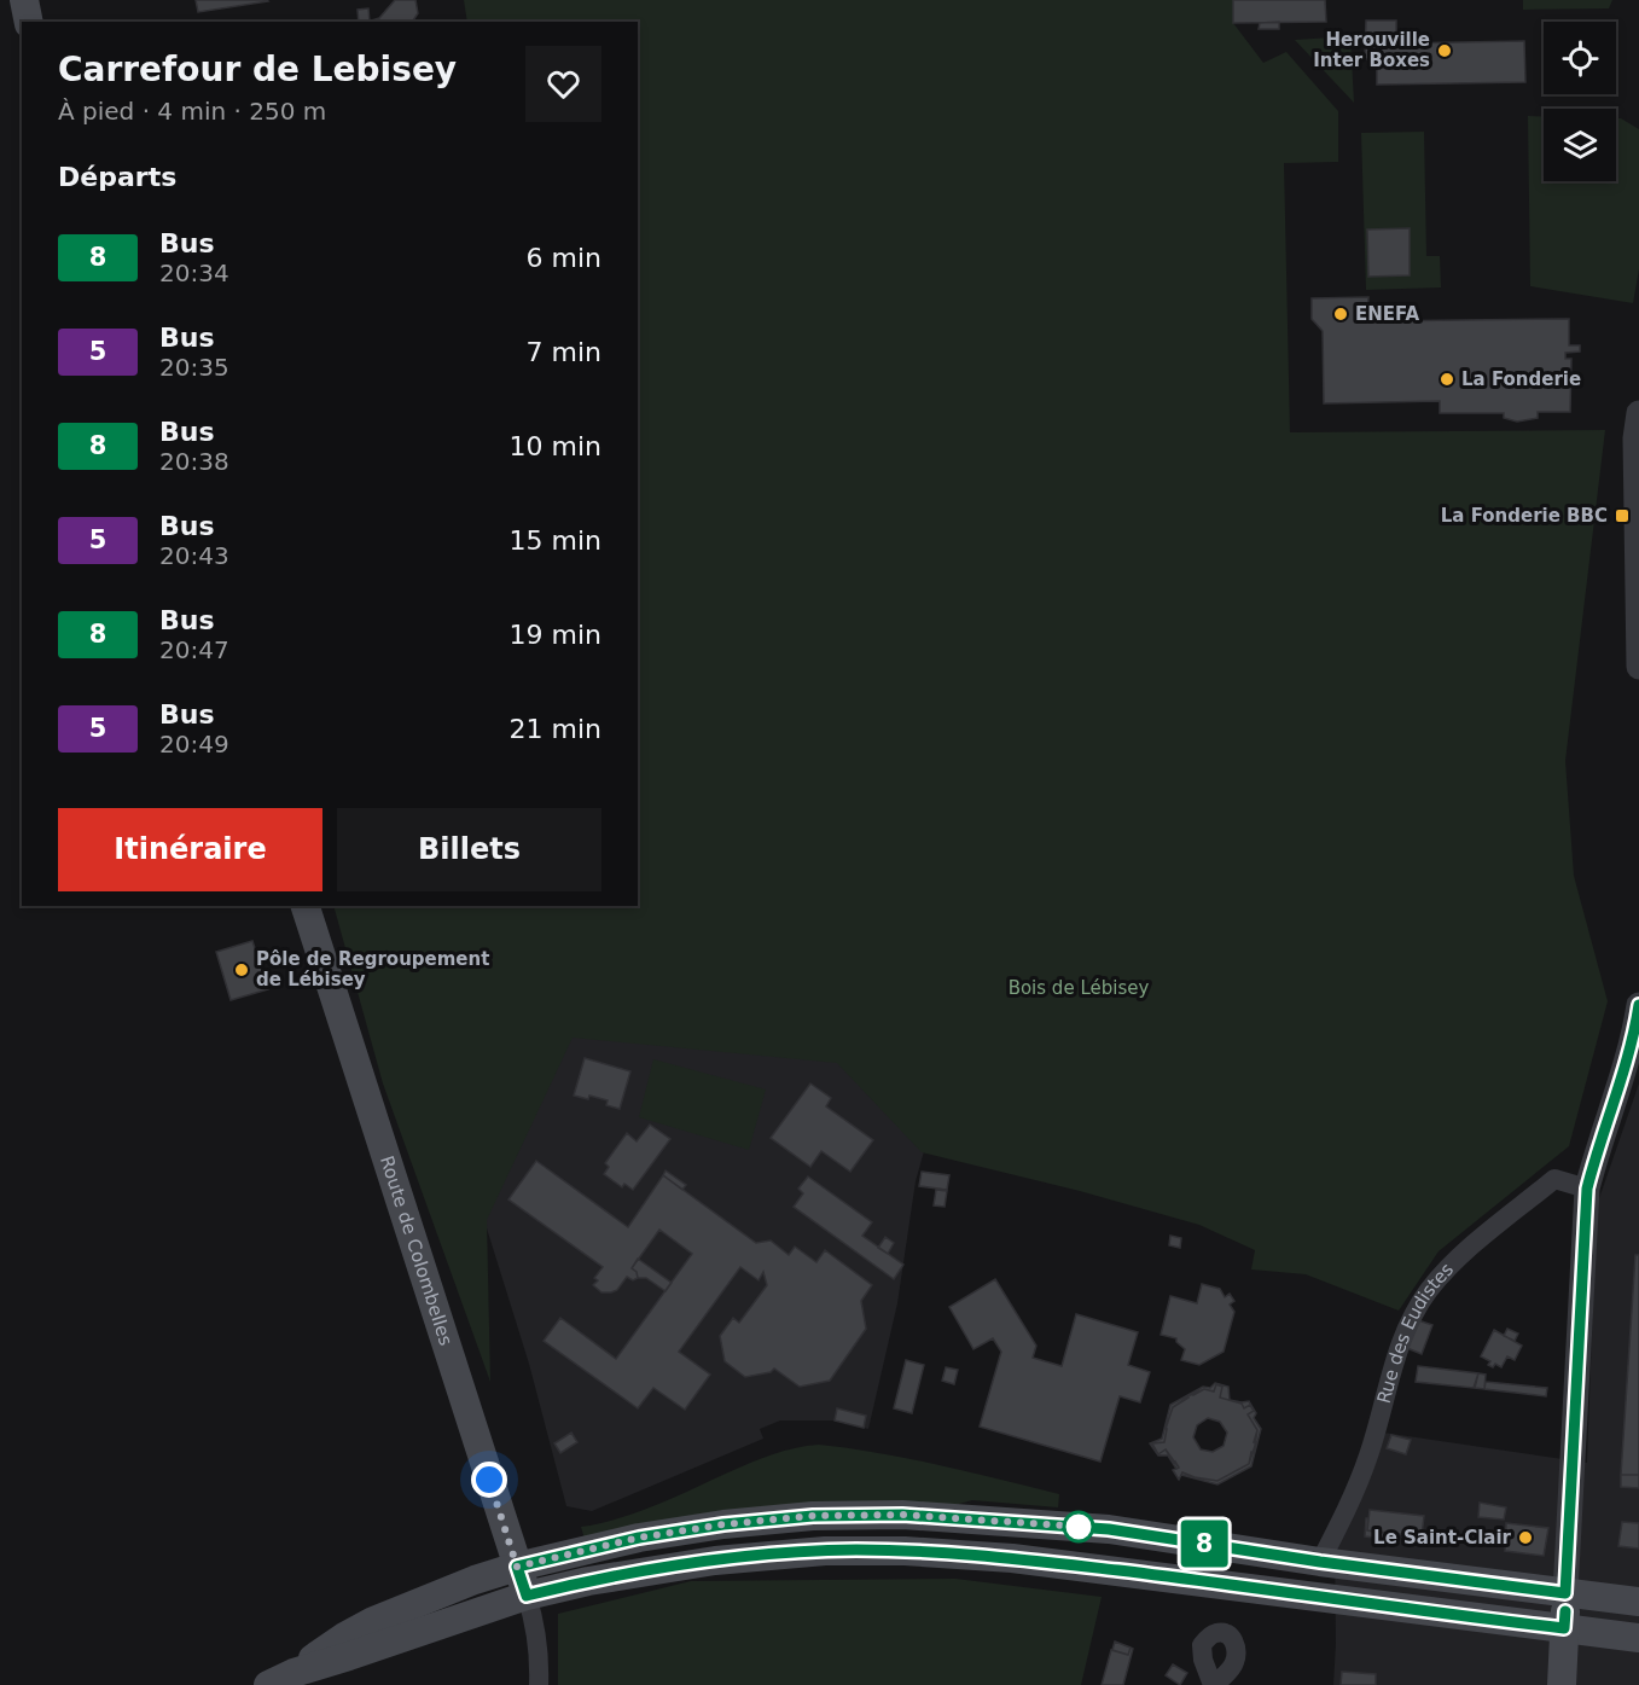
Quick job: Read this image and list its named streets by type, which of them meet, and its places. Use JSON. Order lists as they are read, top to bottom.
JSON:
{
  "streets": {
    "main road": ["Route de Colombelles"],
    "street": ["Rue des Eudistes"]
  },
  "parks": ["Bois de Lébisey"],
  "places": {
    "other": [
      "Herouville Inter Boxes",
      "ENEFA",
      "La Fonderie",
      "Pôle de Regroupement de Lébisey",
      "Le Saint-Clair"
    ],
    "transit": ["La Fonderie BBC"]
  },
  "lines": ["bus line 8"],
  "page": {
    "on_map": "8",
    "heading": [
      ["Carrefour de Lebisey", "À pied · 4 min · 250 m"],
      "Départs"
    ],
    "list": [
      {
        "mark": "8",
        "name": "Bus",
        "note": "20:34",
        "value": "6 min"
      },
      {
        "mark": "5",
        "name": "Bus",
        "note": "20:35",
        "value": "7 min"
      },
      {
        "mark": "8",
        "name": "Bus",
        "note": "20:38",
        "value": "10 min"
      },
      {
        "mark": "5",
        "name": "Bus",
        "note": "20:43",
        "value": "15 min"
      },
      {
        "mark": "8",
        "name": "Bus",
        "note": "20:47",
        "value": "19 min"
      },
      {
        "mark": "5",
        "name": "Bus",
        "note": "20:49",
        "value": "21 min"
      }
    ],
    "buttons": ["Itinéraire", "Billets"]
  }
}
